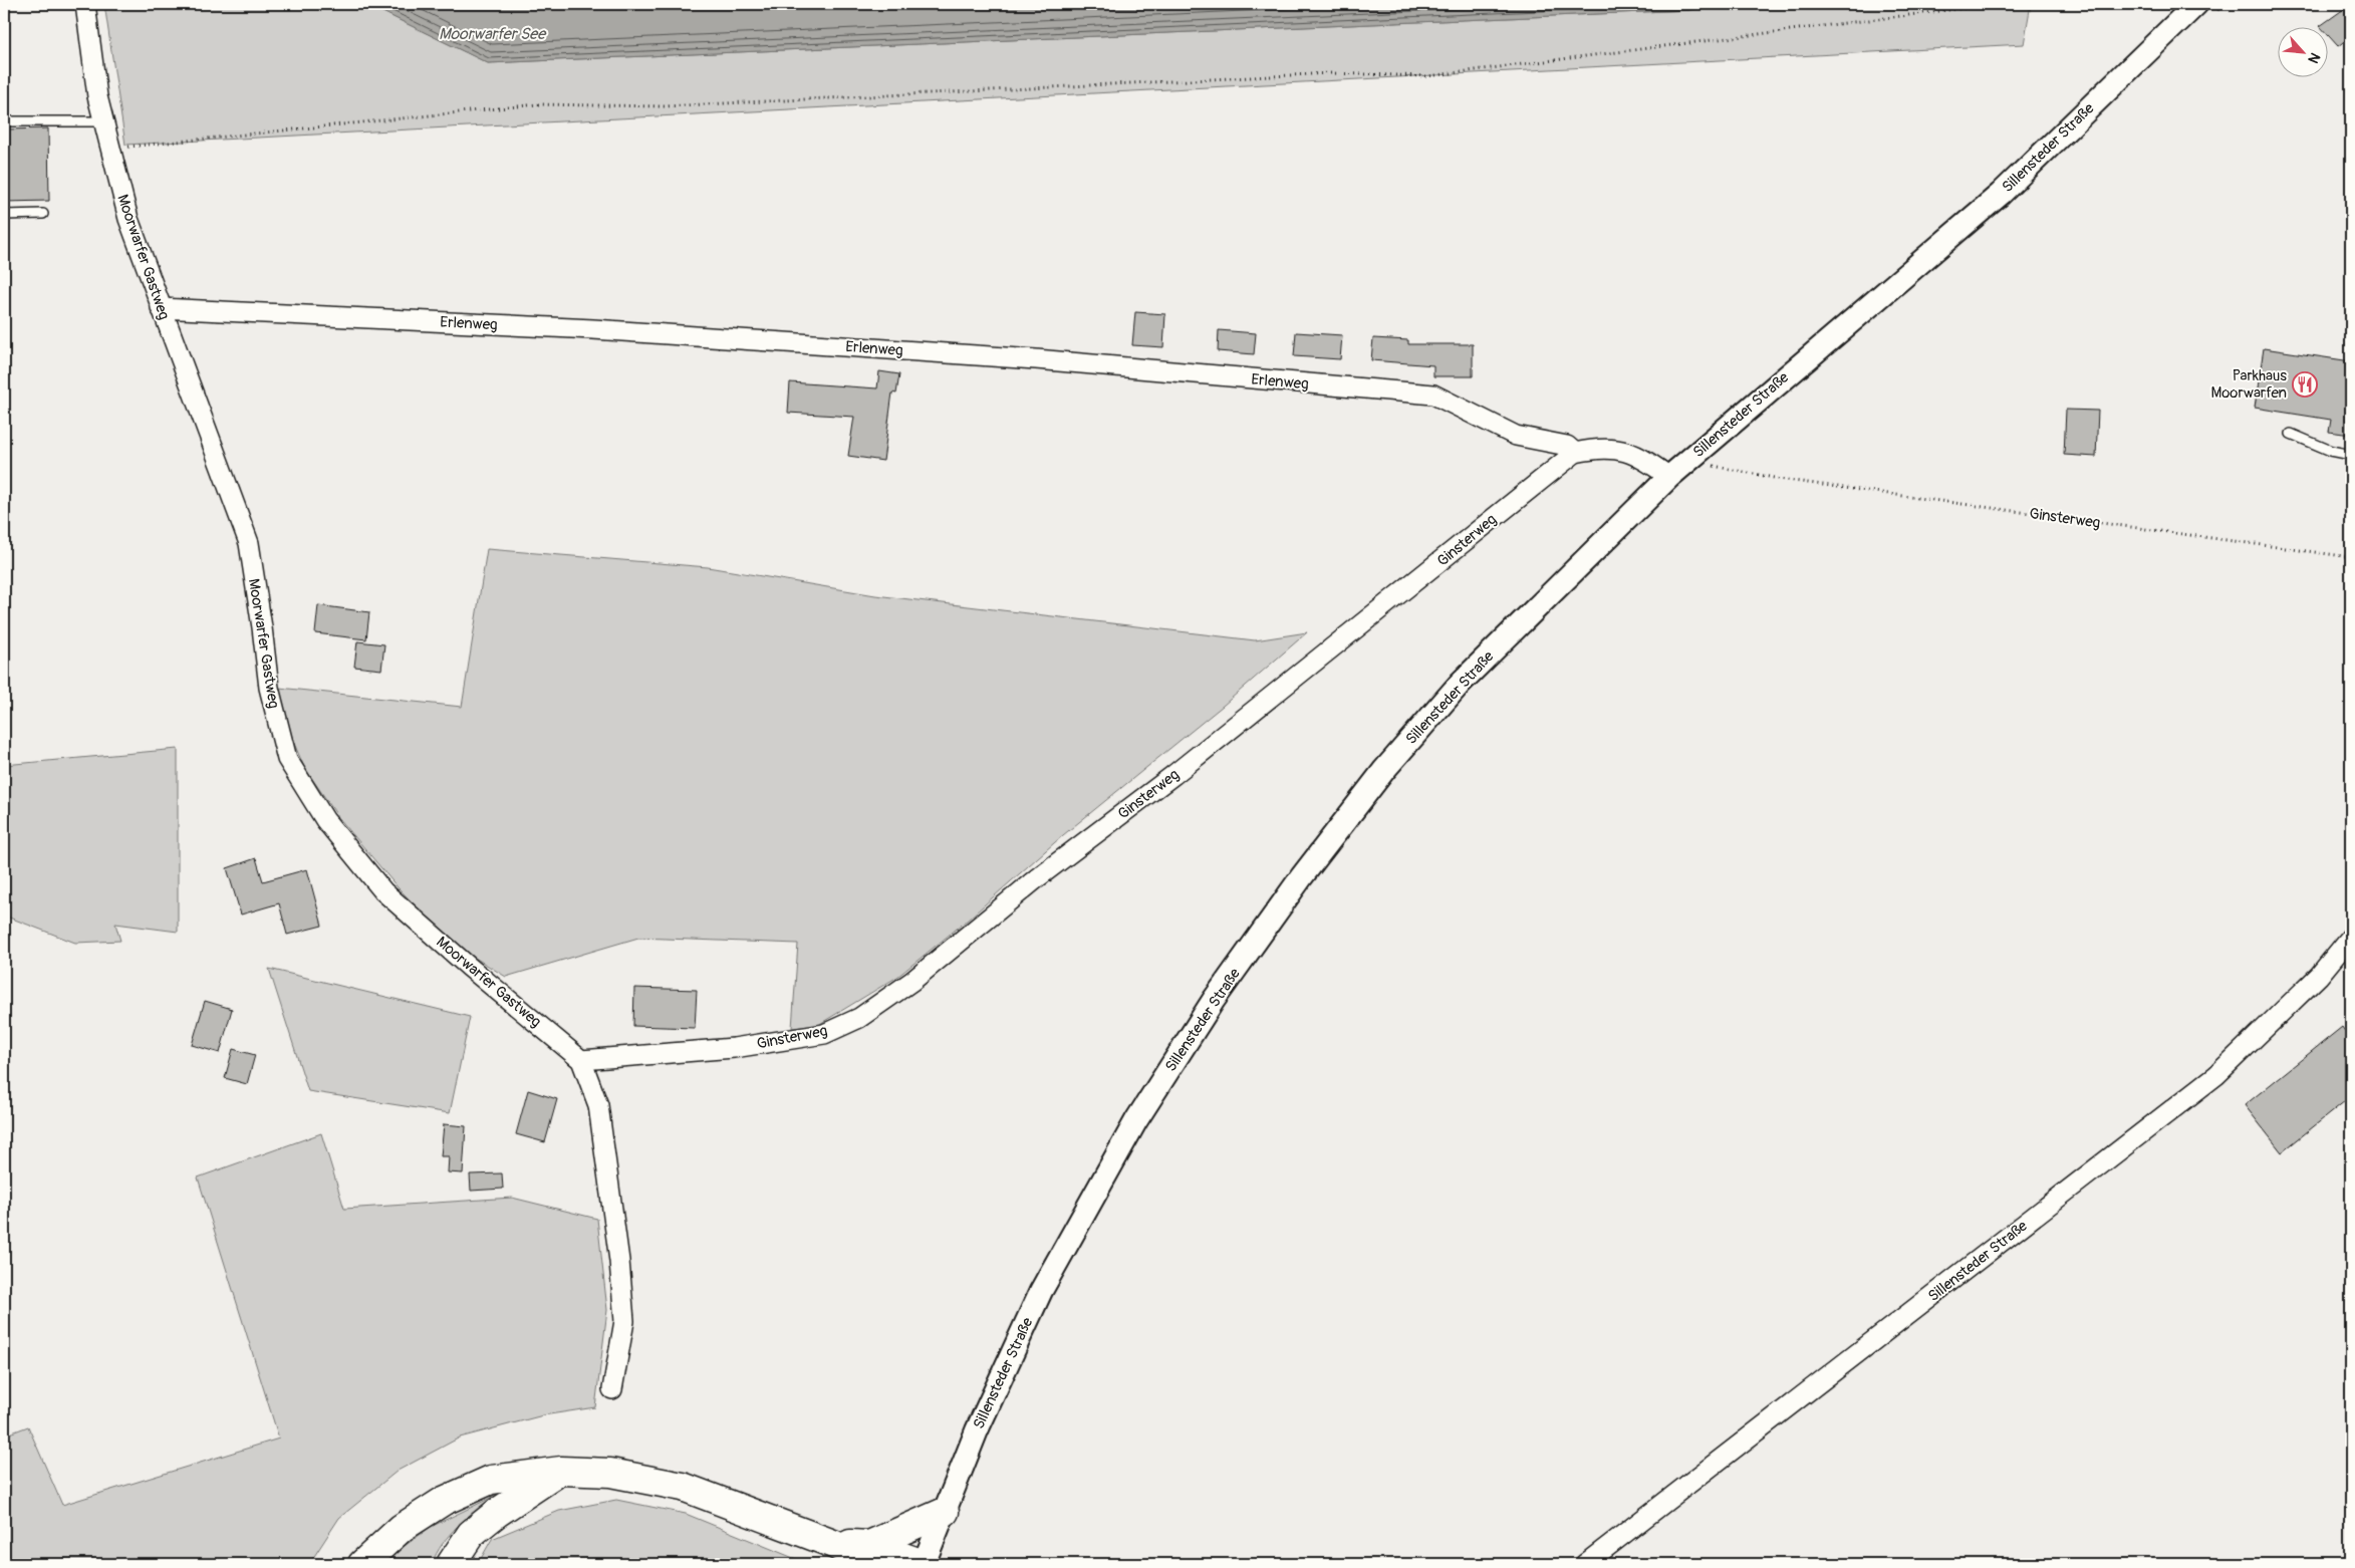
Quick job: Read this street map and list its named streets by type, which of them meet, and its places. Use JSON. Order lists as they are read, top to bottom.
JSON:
{
  "streets": {
    "street": [
      "Sillensteder Straße",
      "Moorwarfer Gastweg",
      "Erlenweg",
      "Ginsterweg"
    ]
  },
  "crossings": [
    ["Sillensteder Straße", "Ginsterweg"],
    ["Moorwarfer Gastweg", "Erlenweg"],
    ["Moorwarfer Gastweg", "Ginsterweg"],
    ["Erlenweg", "Ginsterweg"]
  ],
  "water": ["Moorwarfer See"],
  "places": {
    "restaurant": ["Parkhaus Moorwarfen"]
  },
  "north": "bottom right"
}
